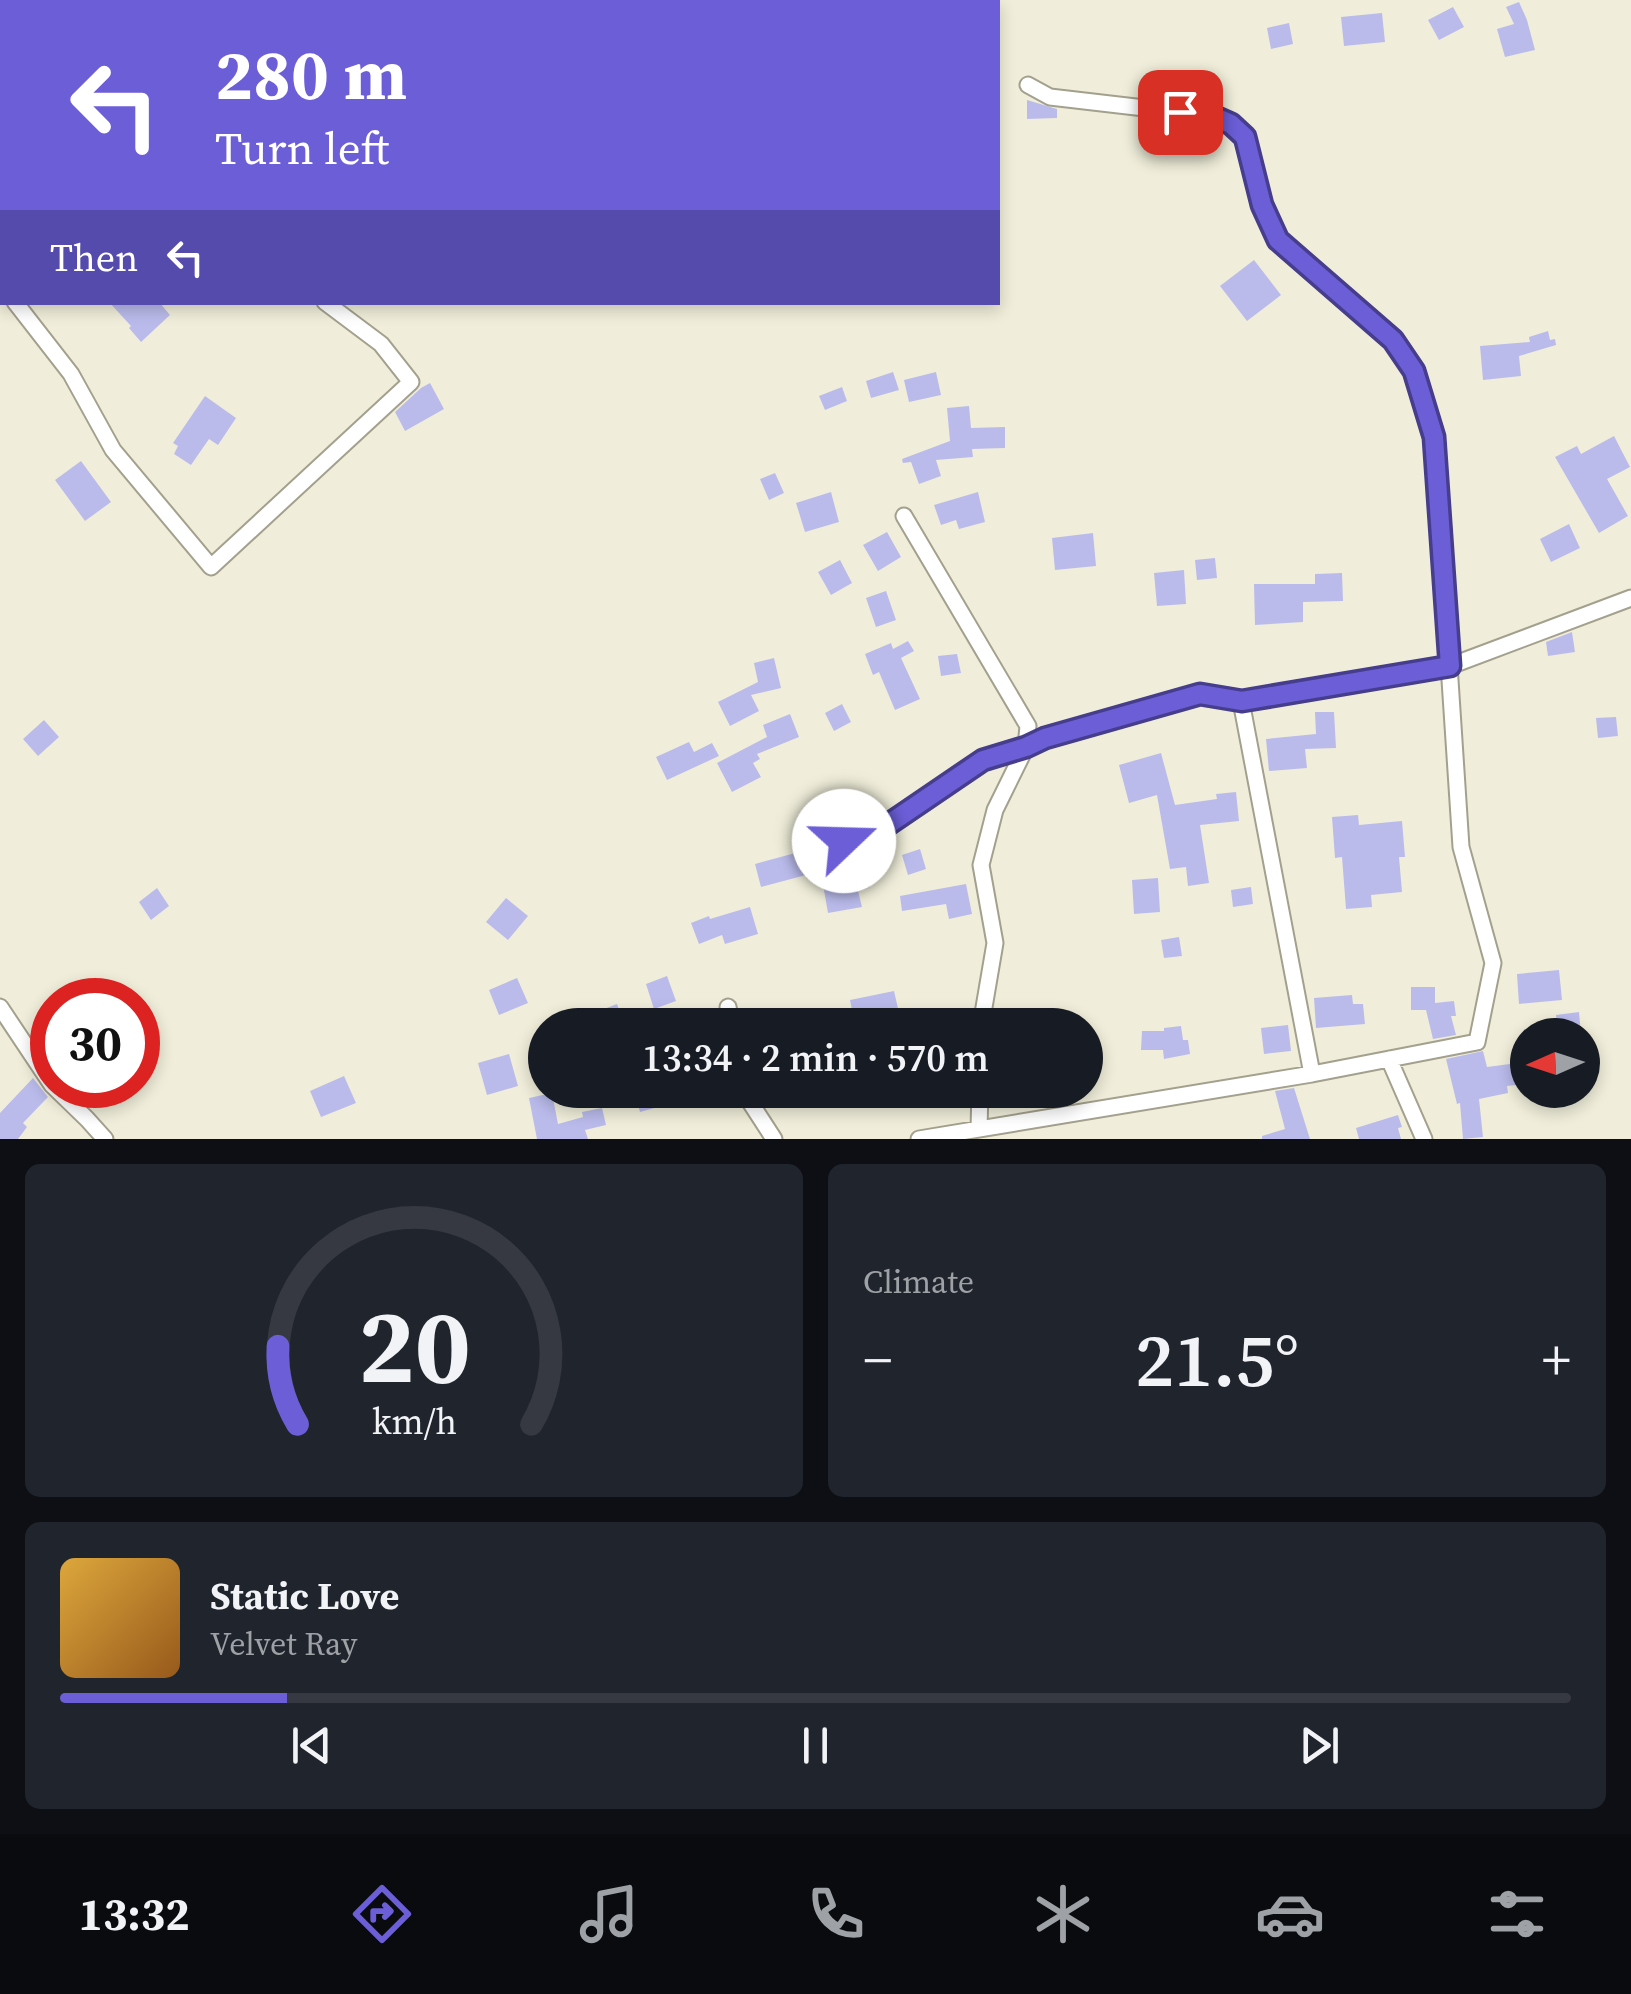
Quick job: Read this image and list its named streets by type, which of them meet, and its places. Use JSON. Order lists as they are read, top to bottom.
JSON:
{
  "north": "left",
  "page": {
    "turn": ["280 m", "Turn left"],
    "then": "Then",
    "limit": "30",
    "trip": "13:34 · 2 min · 570 m",
    "tile": "Climate",
    "heat": ["−", "21.5°", "+"],
    "song": ["Static Love", "Velvet Ray"],
    "tabs": "13:32",
    "gauge": ["20", "km/h"]
  }
}
